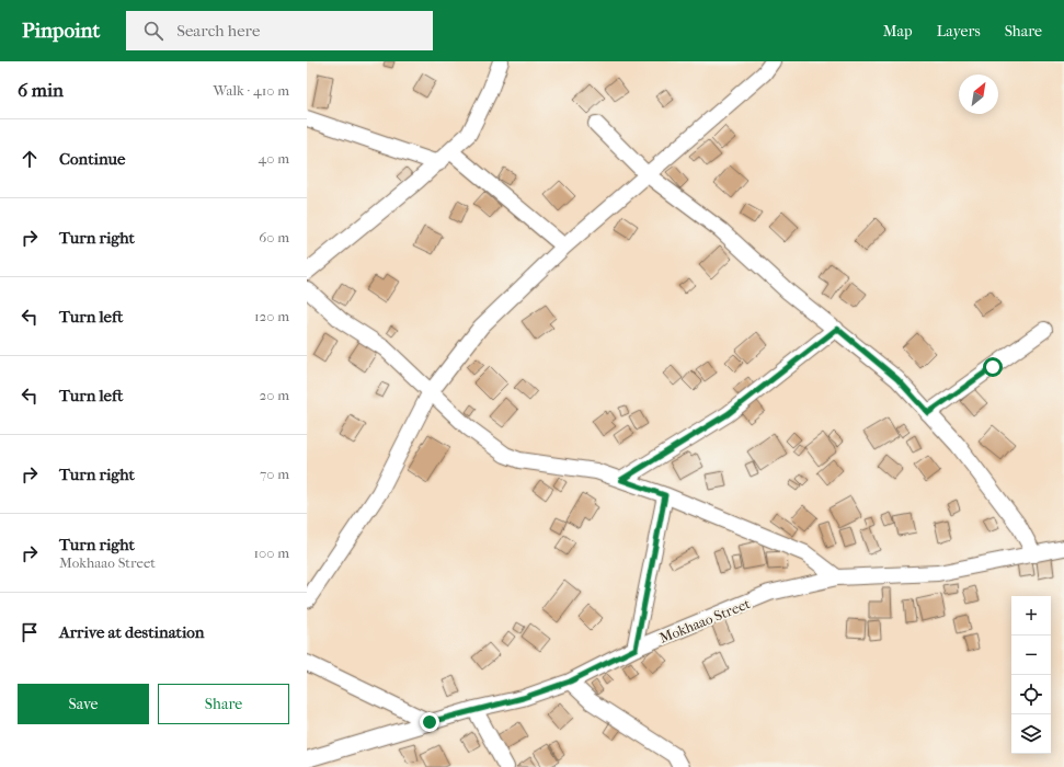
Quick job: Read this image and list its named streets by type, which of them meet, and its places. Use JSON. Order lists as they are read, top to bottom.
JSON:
{
  "streets": {
    "street": ["Mokhaao Street"]
  },
  "north": "top right",
  "page": {
    "header": "Pinpoint",
    "search": "Search here",
    "nav": ["Map", "Layers", "Share"],
    "heading": ["6 min", "Walk · 410 m"],
    "list": [
      ["Continue", "40 m"],
      ["Turn right", "60 m"],
      ["Turn left", "120 m"],
      ["Turn left", "20 m"],
      ["Turn right", "70 m"],
      ["Turn right", "Mokhaao Street", "100 m"],
      "Arrive at destination"
    ],
    "map_buttons": ["+", "−"],
    "buttons": ["Save", "Share"]
  }
}
